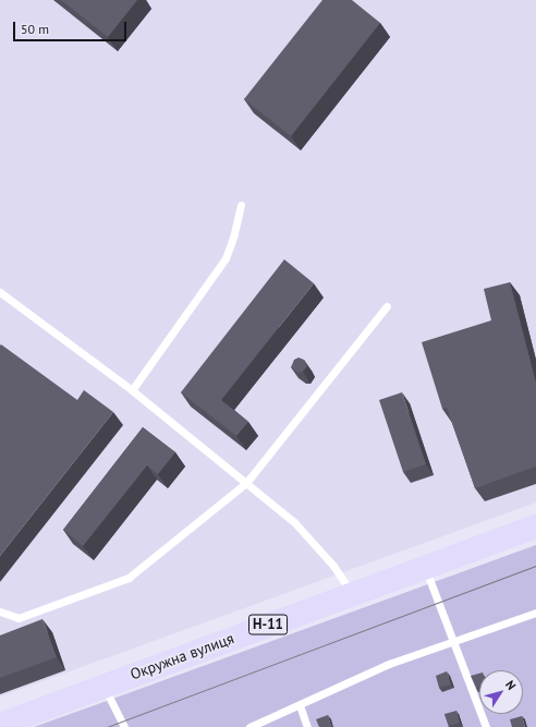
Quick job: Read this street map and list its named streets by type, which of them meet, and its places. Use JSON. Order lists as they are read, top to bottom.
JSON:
{
  "streets": {
    "main road": ["Н-11", "Окружна вулиця"]
  },
  "scale_bar": "50 m",
  "north": "top right"
}
